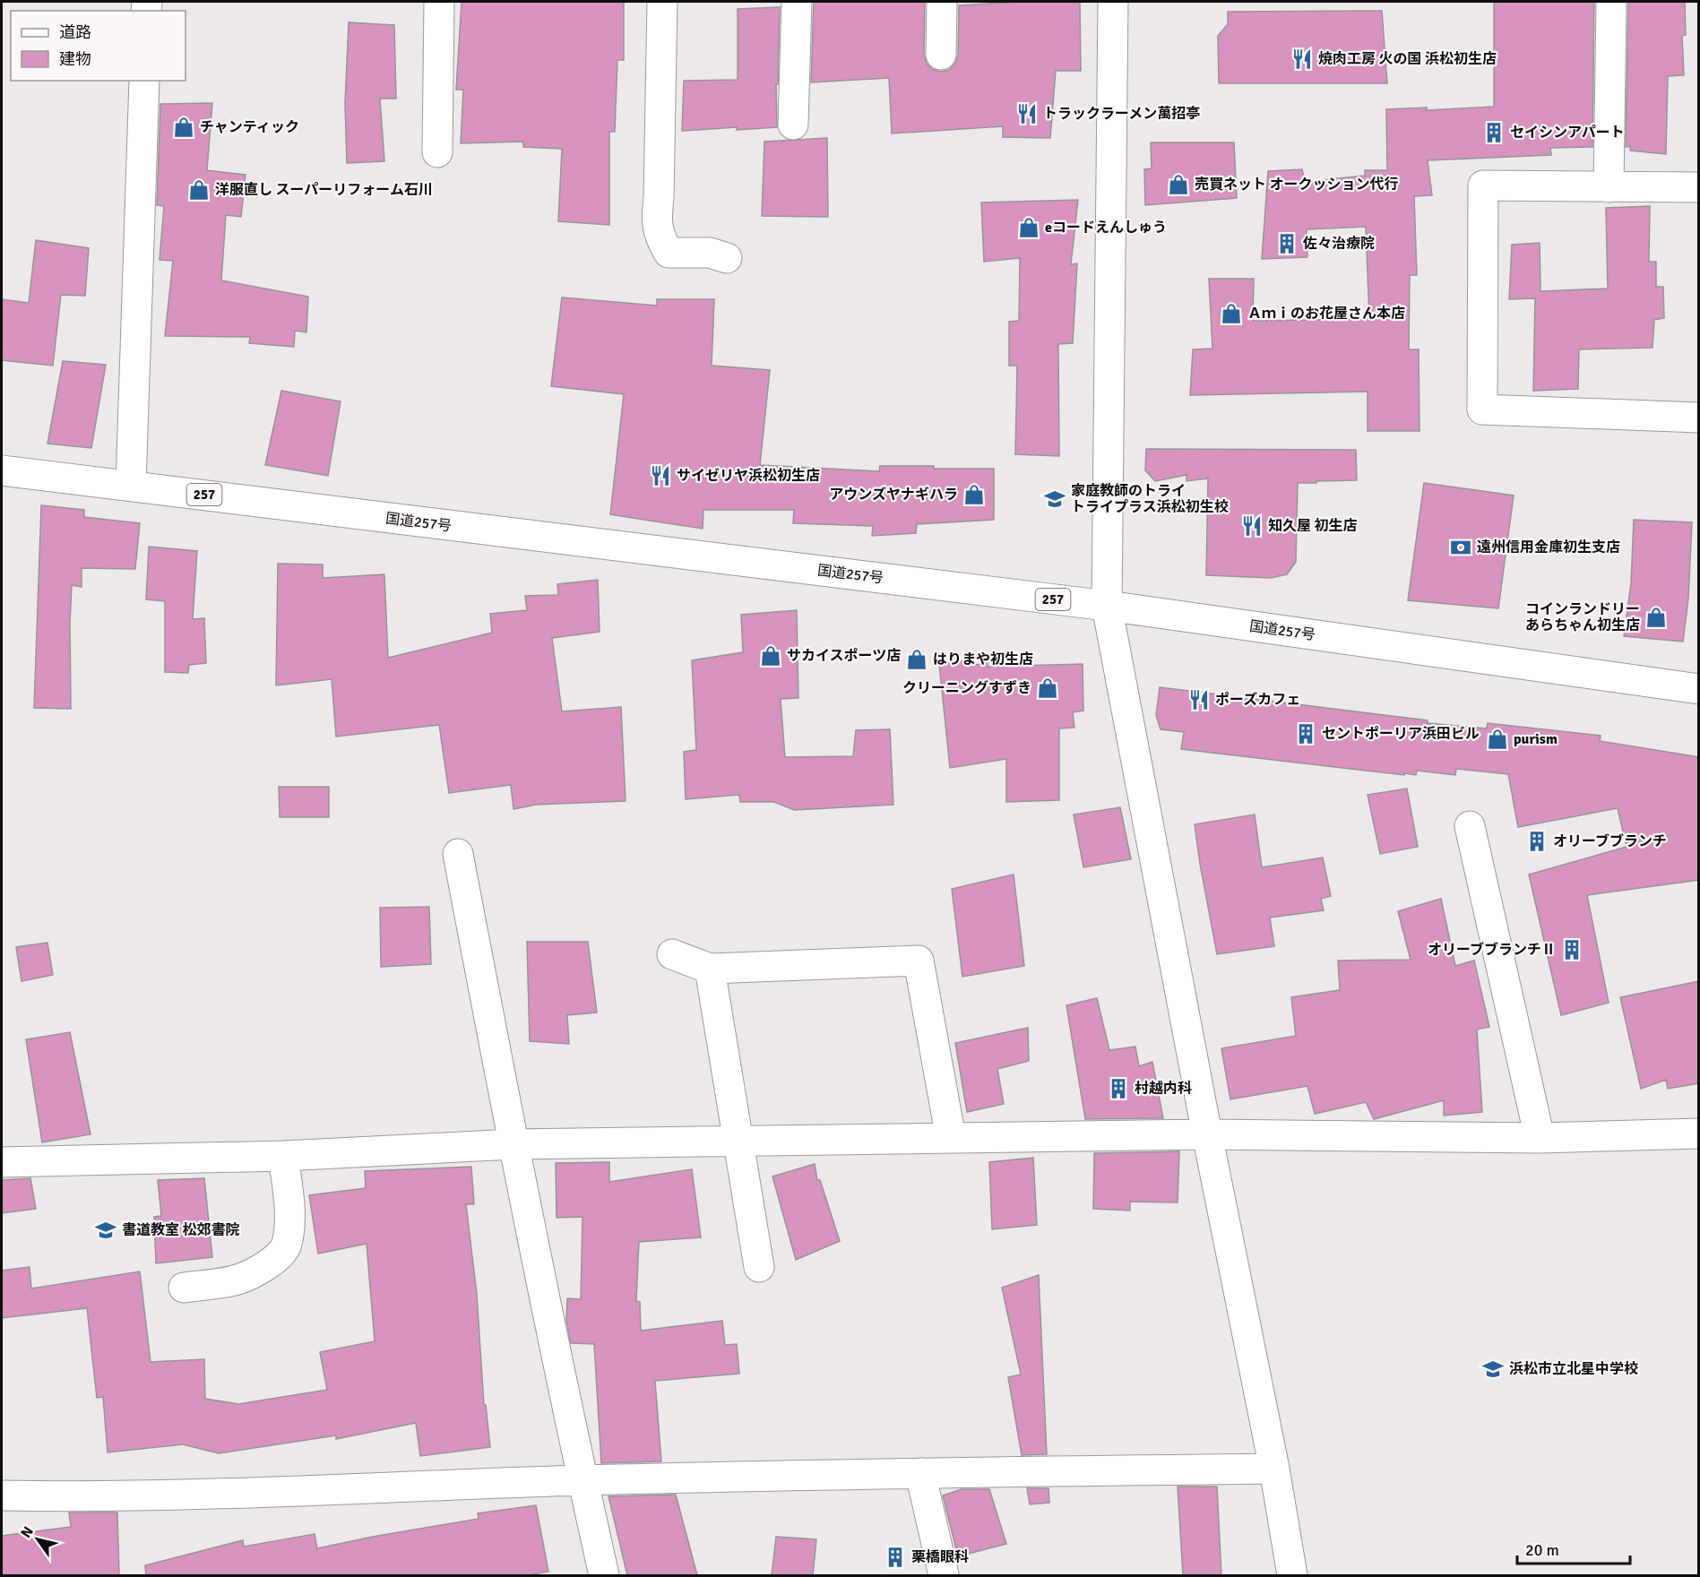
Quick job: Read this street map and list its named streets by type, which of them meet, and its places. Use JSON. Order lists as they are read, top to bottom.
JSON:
{
  "streets": {
    "main road": ["257", "国道257号"]
  },
  "places": {
    "restaurant": [
      "焼肉工房 火の国 浜松初生店",
      "トラックラーメン萬招亭",
      "サイゼリヤ浜松初生店",
      "知久屋 初生店",
      "ポーズカフェ"
    ],
    "shop": [
      "チャンティック",
      "売買ネット オークッション代行",
      "洋服直し スーパーリフォーム石川",
      "eコードえんしゅう",
      "Ａｍｉのお花屋さん本店",
      "アウンズヤナギハラ",
      "コインランドリー あらちゃん初生店",
      "サカイスポーツ店",
      "はりまや初生店",
      "クリーニングすずき",
      "purism"
    ],
    "building": [
      "セイシンアパート",
      "佐々治療院",
      "セントポーリア浜田ビル",
      "オリーブブランチ",
      "オリーブブランチⅡ",
      "村越内科",
      "栗橋眼科"
    ],
    "school or university": ["家庭教師のトライ トライプラス浜松初生校", "書道教室 松郊書院", "浜松市立北星中学校"],
    "bank": ["遠州信用金庫初生支店"]
  },
  "legend": ["道路", "建物"],
  "scale_bar": "20 m",
  "north": "top left"
}
